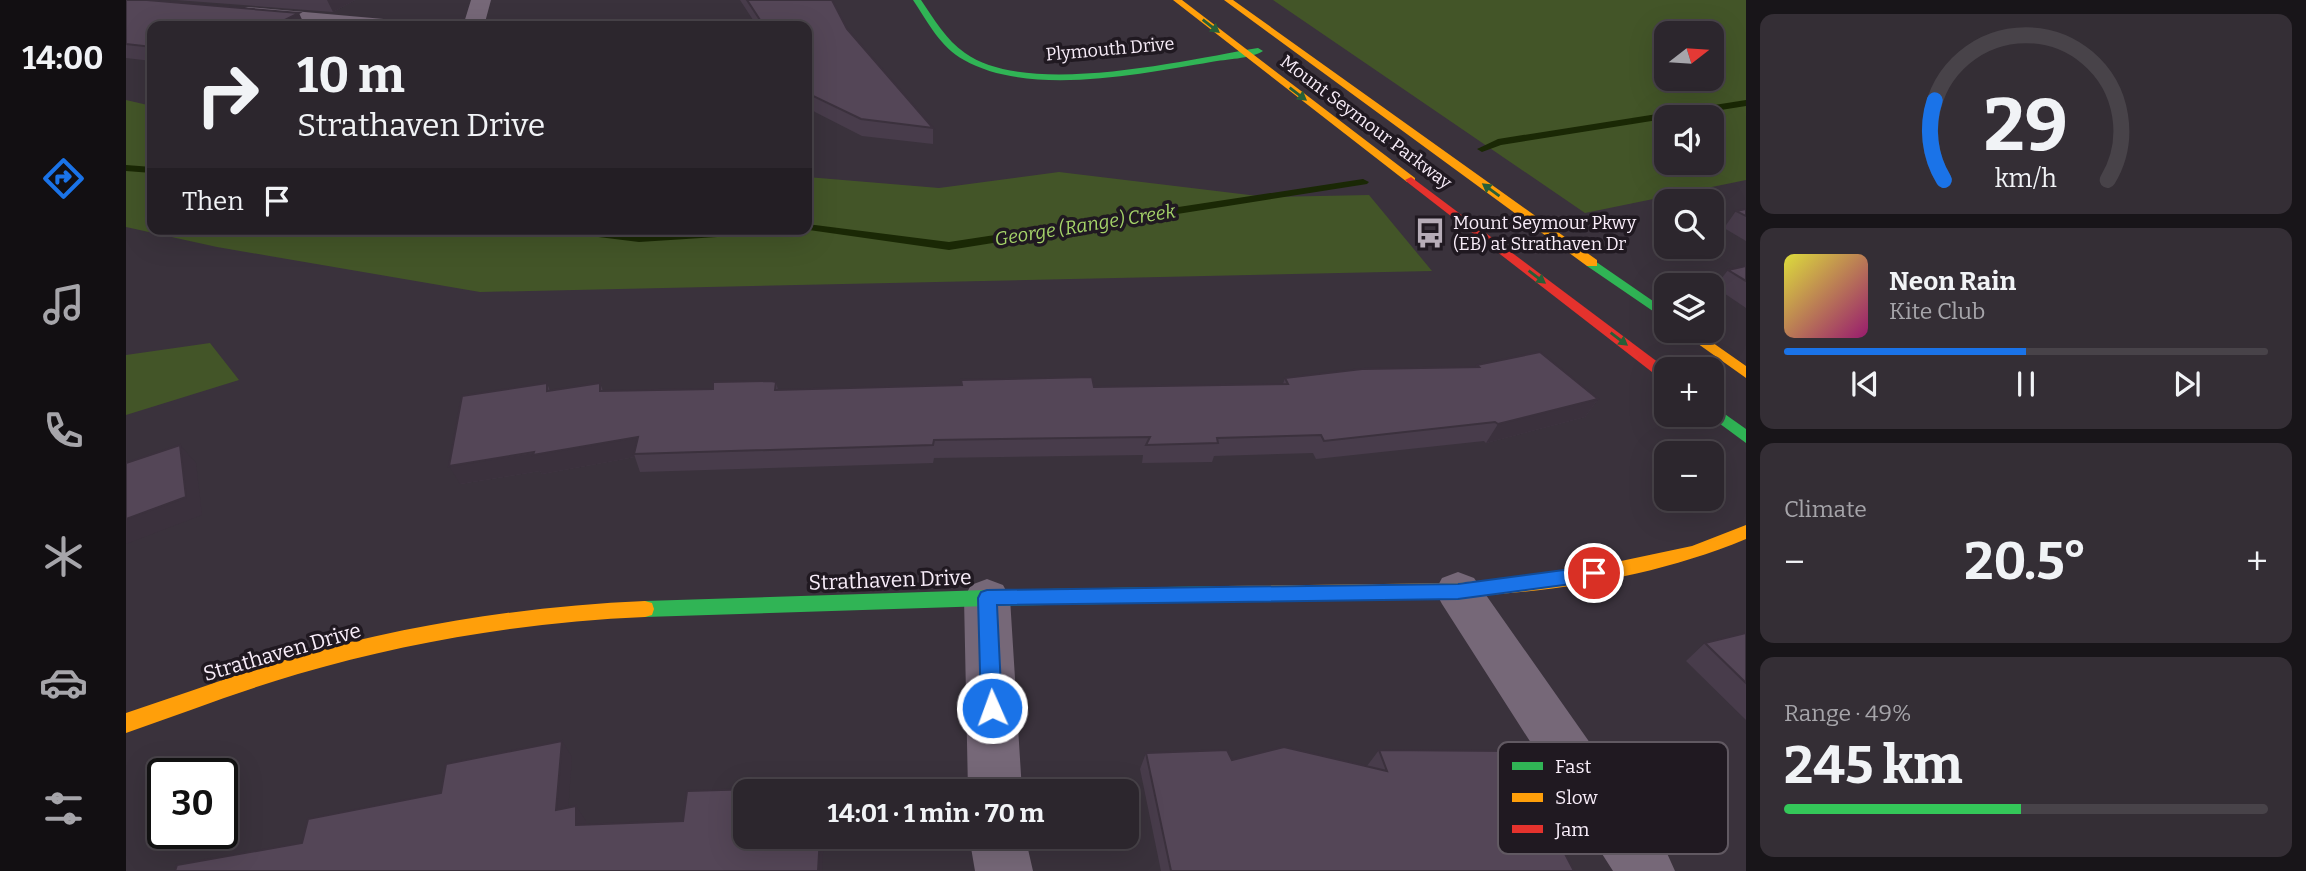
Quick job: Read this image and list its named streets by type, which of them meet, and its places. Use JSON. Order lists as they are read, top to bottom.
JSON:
{
  "streets": {
    "main road": ["Plymouth Drive", "Mount Seymour Parkway", "Strathaven Drive"]
  },
  "crossings": [
    ["Plymouth Drive", "Mount Seymour Parkway"]
  ],
  "water": ["George (Range) Creek"],
  "places": {
    "bus stop": ["Mount Seymour Pkwy (EB) at Strathaven Dr"]
  },
  "legend": ["Fast", "Slow", "Jam"],
  "north": "right",
  "page": {
    "tabs": "14:00",
    "map_buttons": ["+", "−"],
    "turn": ["10 m", "Strathaven Drive"],
    "then": "Then",
    "song": ["Neon Rain", "Kite Club"],
    "tile": [
      "Climate",
      ["Range · 49%", "245 km"]
    ],
    "heat": ["−", "20.5°", "+"],
    "limit": "30",
    "trip": "14:01 · 1 min · 70 m",
    "gauge": ["29", "km/h"]
  }
}
